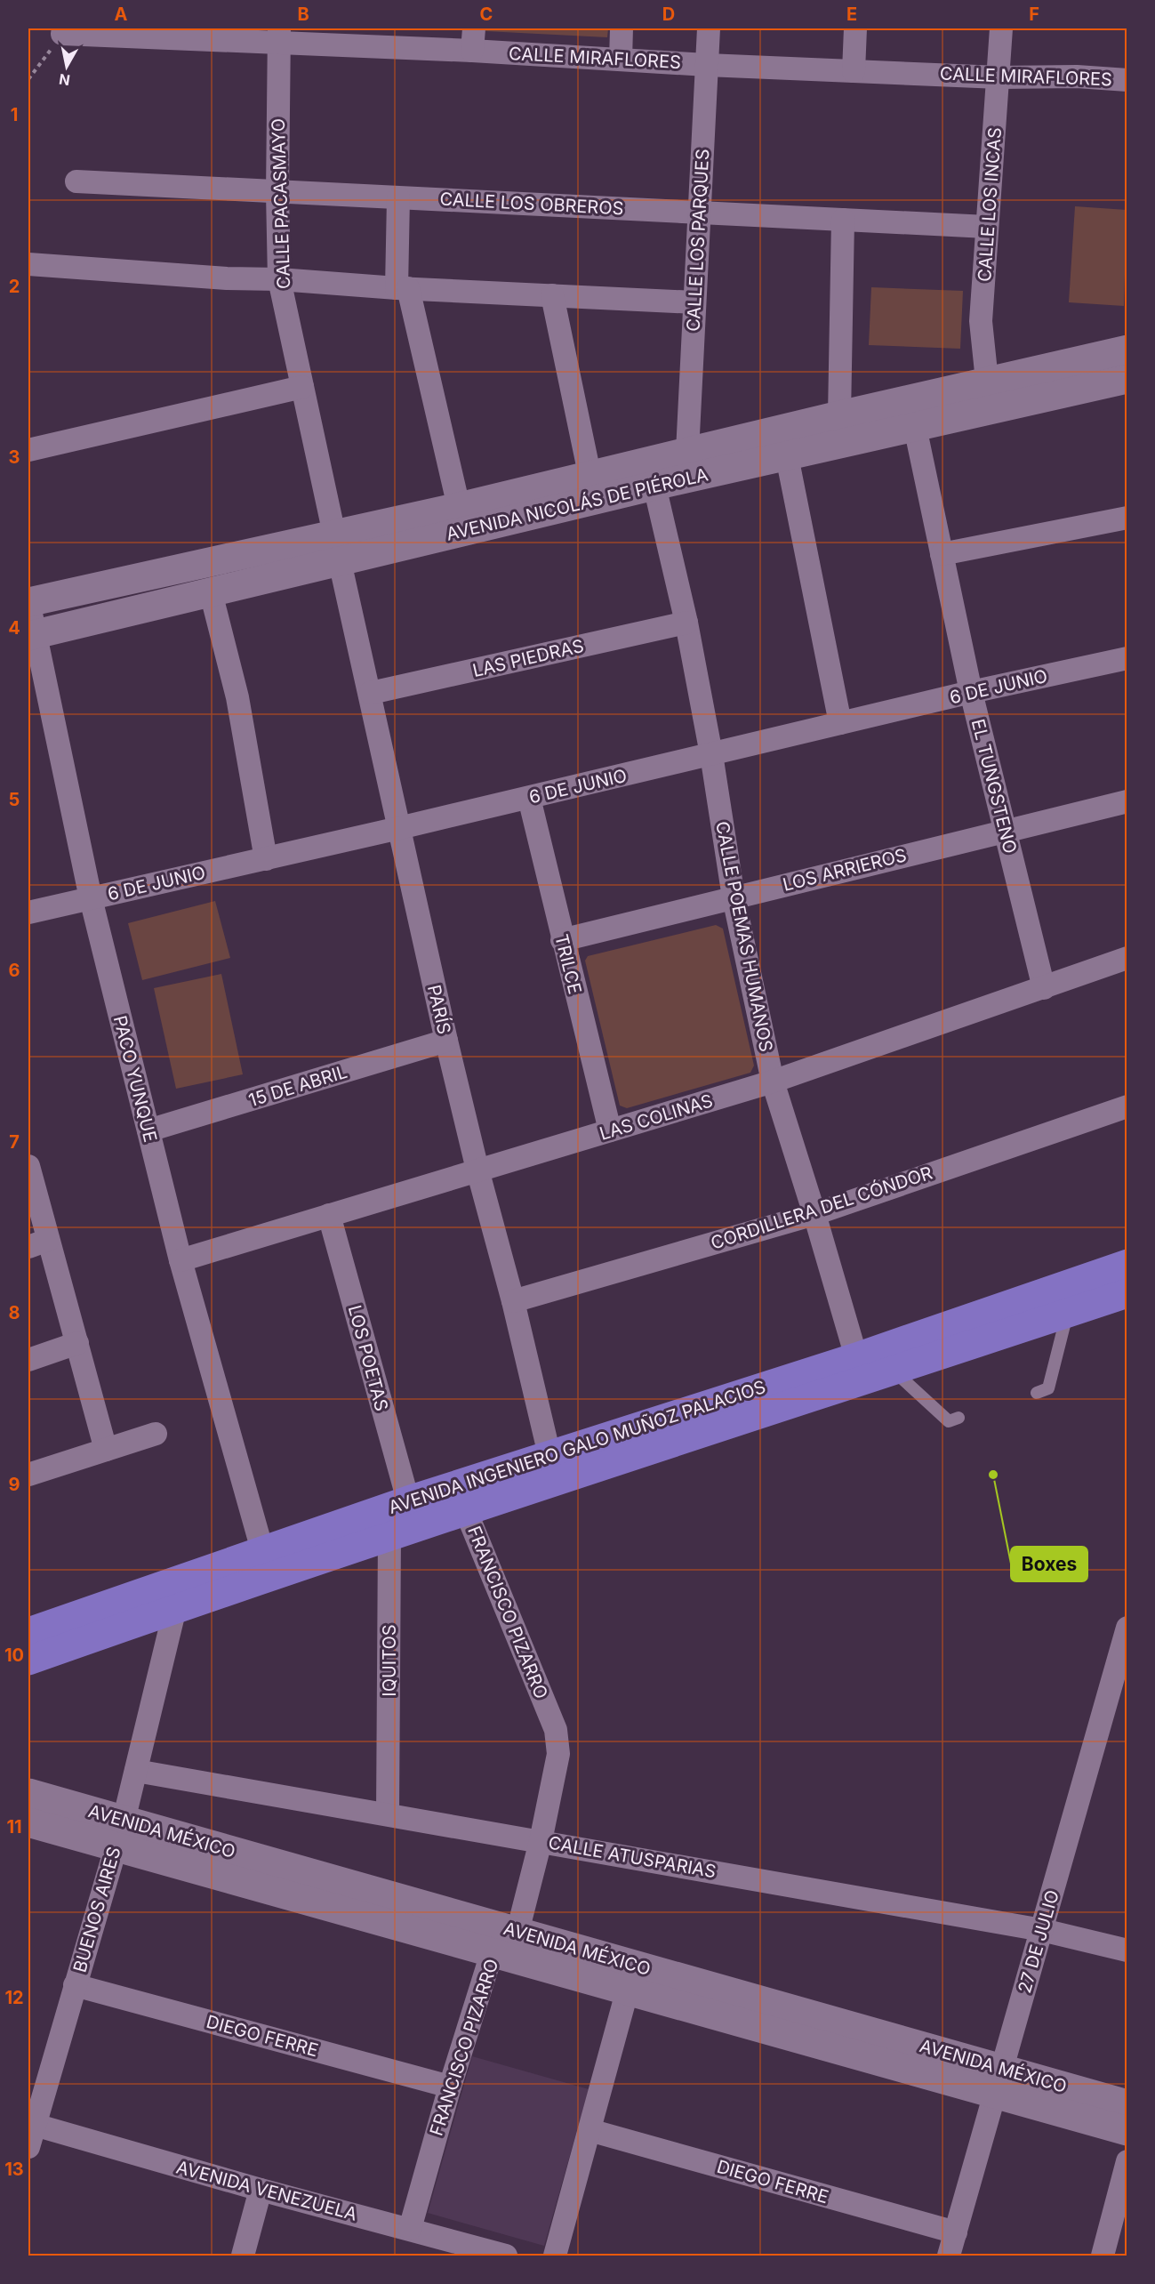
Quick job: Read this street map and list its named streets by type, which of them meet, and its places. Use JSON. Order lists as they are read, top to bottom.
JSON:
{
  "streets": {
    "main road": ["AVENIDA INGENIERO GALO MUÑOZ PALACIOS"],
    "street": [
      "CALLE MIRAFLORES",
      "CALLE PACASMAYO",
      "CALLE LOS OBREROS",
      "CALLE LOS INCAS",
      "CALLE LOS PARQUES",
      "AVENIDA NICOLÁS DE PIÉROLA",
      "LAS PIEDRAS",
      "6 DE JUNIO",
      "EL TUNGSTENO",
      "LOS ARRIEROS",
      "CALLE POEMAS HUMANOS",
      "TRILCE",
      "PARÍS",
      "PACO YUNQUE",
      "15 DE ABRIL",
      "LAS COLINAS",
      "CORDILLERA DEL CÓNDOR",
      "LOS POETAS",
      "FRANCISCO PIZARRO",
      "IQUITOS",
      "AVENIDA MÉXICO",
      "CALLE ATUSPARIAS",
      "BUENOS AIRES",
      "27 DE JULIO",
      "DIEGO FERRE",
      "AVENIDA VENEZUELA"
    ]
  },
  "crossings": [
    ["CALLE MIRAFLORES", "CALLE PACASMAYO"],
    ["CALLE MIRAFLORES", "CALLE LOS INCAS"],
    ["CALLE MIRAFLORES", "CALLE LOS PARQUES"],
    ["CALLE PACASMAYO", "CALLE LOS OBREROS"],
    ["CALLE PACASMAYO", "AVENIDA NICOLÁS DE PIÉROLA"],
    ["CALLE PACASMAYO", "PARÍS"],
    ["CALLE LOS OBREROS", "CALLE LOS INCAS"],
    ["CALLE LOS OBREROS", "CALLE LOS PARQUES"],
    ["CALLE LOS INCAS", "AVENIDA NICOLÁS DE PIÉROLA"],
    ["CALLE LOS PARQUES", "AVENIDA NICOLÁS DE PIÉROLA"],
    ["AVENIDA NICOLÁS DE PIÉROLA", "EL TUNGSTENO"],
    ["AVENIDA NICOLÁS DE PIÉROLA", "CALLE POEMAS HUMANOS"],
    ["AVENIDA NICOLÁS DE PIÉROLA", "PARÍS"],
    ["AVENIDA NICOLÁS DE PIÉROLA", "PACO YUNQUE"],
    ["LAS PIEDRAS", "CALLE POEMAS HUMANOS"],
    ["LAS PIEDRAS", "PARÍS"],
    ["6 DE JUNIO", "EL TUNGSTENO"],
    ["6 DE JUNIO", "CALLE POEMAS HUMANOS"],
    ["6 DE JUNIO", "TRILCE"],
    ["6 DE JUNIO", "PARÍS"],
    ["6 DE JUNIO", "PACO YUNQUE"],
    ["EL TUNGSTENO", "LOS ARRIEROS"],
    ["EL TUNGSTENO", "LAS COLINAS"],
    ["LOS ARRIEROS", "CALLE POEMAS HUMANOS"],
    ["LOS ARRIEROS", "TRILCE"],
    ["CALLE POEMAS HUMANOS", "LAS COLINAS"],
    ["CALLE POEMAS HUMANOS", "CORDILLERA DEL CÓNDOR"],
    ["CALLE POEMAS HUMANOS", "AVENIDA INGENIERO GALO MUÑOZ PALACIOS"],
    ["TRILCE", "LAS COLINAS"],
    ["PARÍS", "15 DE ABRIL"],
    ["PARÍS", "LAS COLINAS"],
    ["PARÍS", "CORDILLERA DEL CÓNDOR"],
    ["PARÍS", "AVENIDA INGENIERO GALO MUÑOZ PALACIOS"],
    ["PACO YUNQUE", "15 DE ABRIL"],
    ["PACO YUNQUE", "LAS COLINAS"],
    ["PACO YUNQUE", "AVENIDA INGENIERO GALO MUÑOZ PALACIOS"],
    ["LAS COLINAS", "LOS POETAS"],
    ["LOS POETAS", "AVENIDA INGENIERO GALO MUÑOZ PALACIOS"],
    ["LOS POETAS", "IQUITOS"],
    ["AVENIDA INGENIERO GALO MUÑOZ PALACIOS", "FRANCISCO PIZARRO"],
    ["AVENIDA INGENIERO GALO MUÑOZ PALACIOS", "IQUITOS"],
    ["AVENIDA INGENIERO GALO MUÑOZ PALACIOS", "BUENOS AIRES"],
    ["FRANCISCO PIZARRO", "AVENIDA MÉXICO"],
    ["FRANCISCO PIZARRO", "CALLE ATUSPARIAS"],
    ["FRANCISCO PIZARRO", "DIEGO FERRE"],
    ["FRANCISCO PIZARRO", "AVENIDA VENEZUELA"],
    ["IQUITOS", "CALLE ATUSPARIAS"],
    ["AVENIDA MÉXICO", "BUENOS AIRES"],
    ["AVENIDA MÉXICO", "27 DE JULIO"],
    ["CALLE ATUSPARIAS", "BUENOS AIRES"],
    ["CALLE ATUSPARIAS", "27 DE JULIO"],
    ["BUENOS AIRES", "DIEGO FERRE"],
    ["BUENOS AIRES", "AVENIDA VENEZUELA"],
    ["27 DE JULIO", "DIEGO FERRE"]
  ],
  "places": ["Boxes"],
  "north": "bottom",
  "grid": {
    "columns": [
      "A",
      "B",
      "C",
      "D",
      "E",
      "F"
    ],
    "rows": [
      "1",
      "2",
      "3",
      "4",
      "5",
      "6",
      "7",
      "8",
      "9",
      "10",
      "11",
      "12",
      "13"
    ]
  }
}
